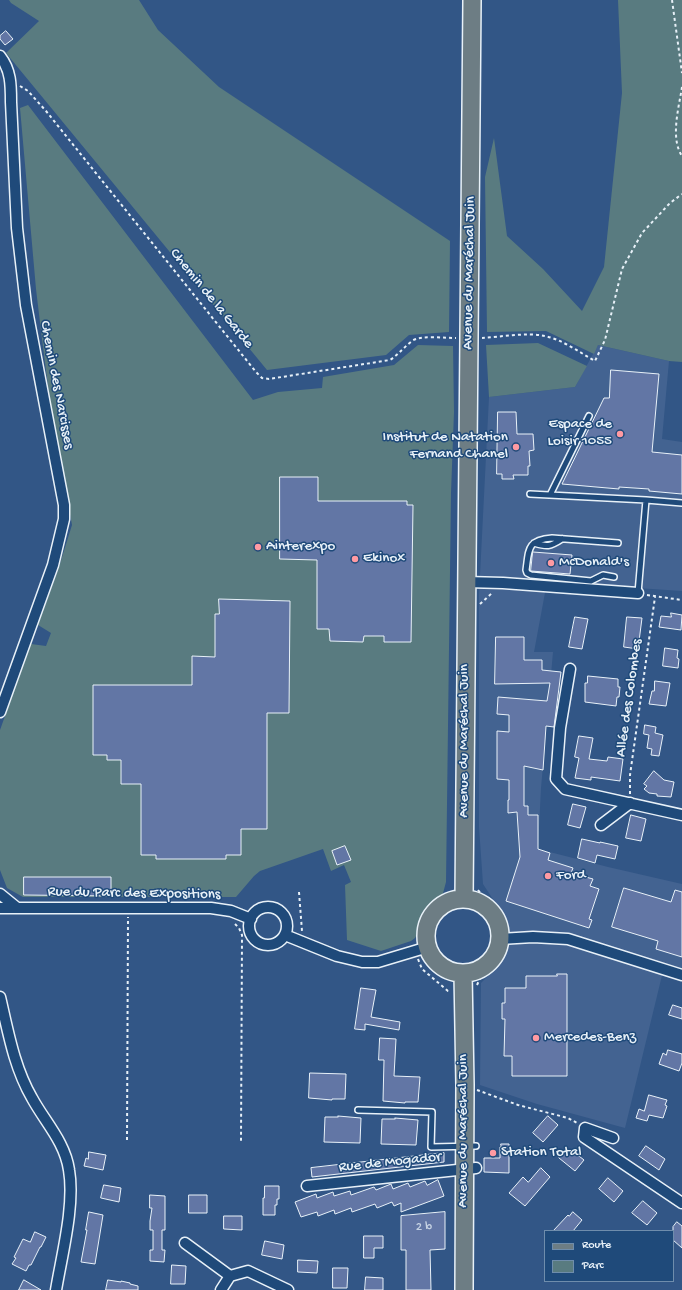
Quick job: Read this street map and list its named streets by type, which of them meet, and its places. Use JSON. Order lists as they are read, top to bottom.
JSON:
{
  "streets": {
    "main road": ["Avenue du Maréchal Juin"],
    "street": ["Chemin des Narcisses", "Rue du Parc des Expositions", "Rue de Mogador"],
    "path": ["Chemin de la Garde", "Allée des Colombes"]
  },
  "crossings": [
    ["Avenue du Maréchal Juin", "Rue de Mogador"],
    ["Chemin de la Garde", "Chemin des Narcisses"]
  ],
  "places": [
    "Espace de Loisir 1055",
    "Institut de Natation Fernand Chanel",
    "Ainterexpo",
    "Ekinox",
    "McDonald's",
    "Ford",
    "Mercedes-Benz",
    "Station Total"
  ],
  "house_numbers": ["2 b"],
  "legend": ["Route", "Parc"]
}
